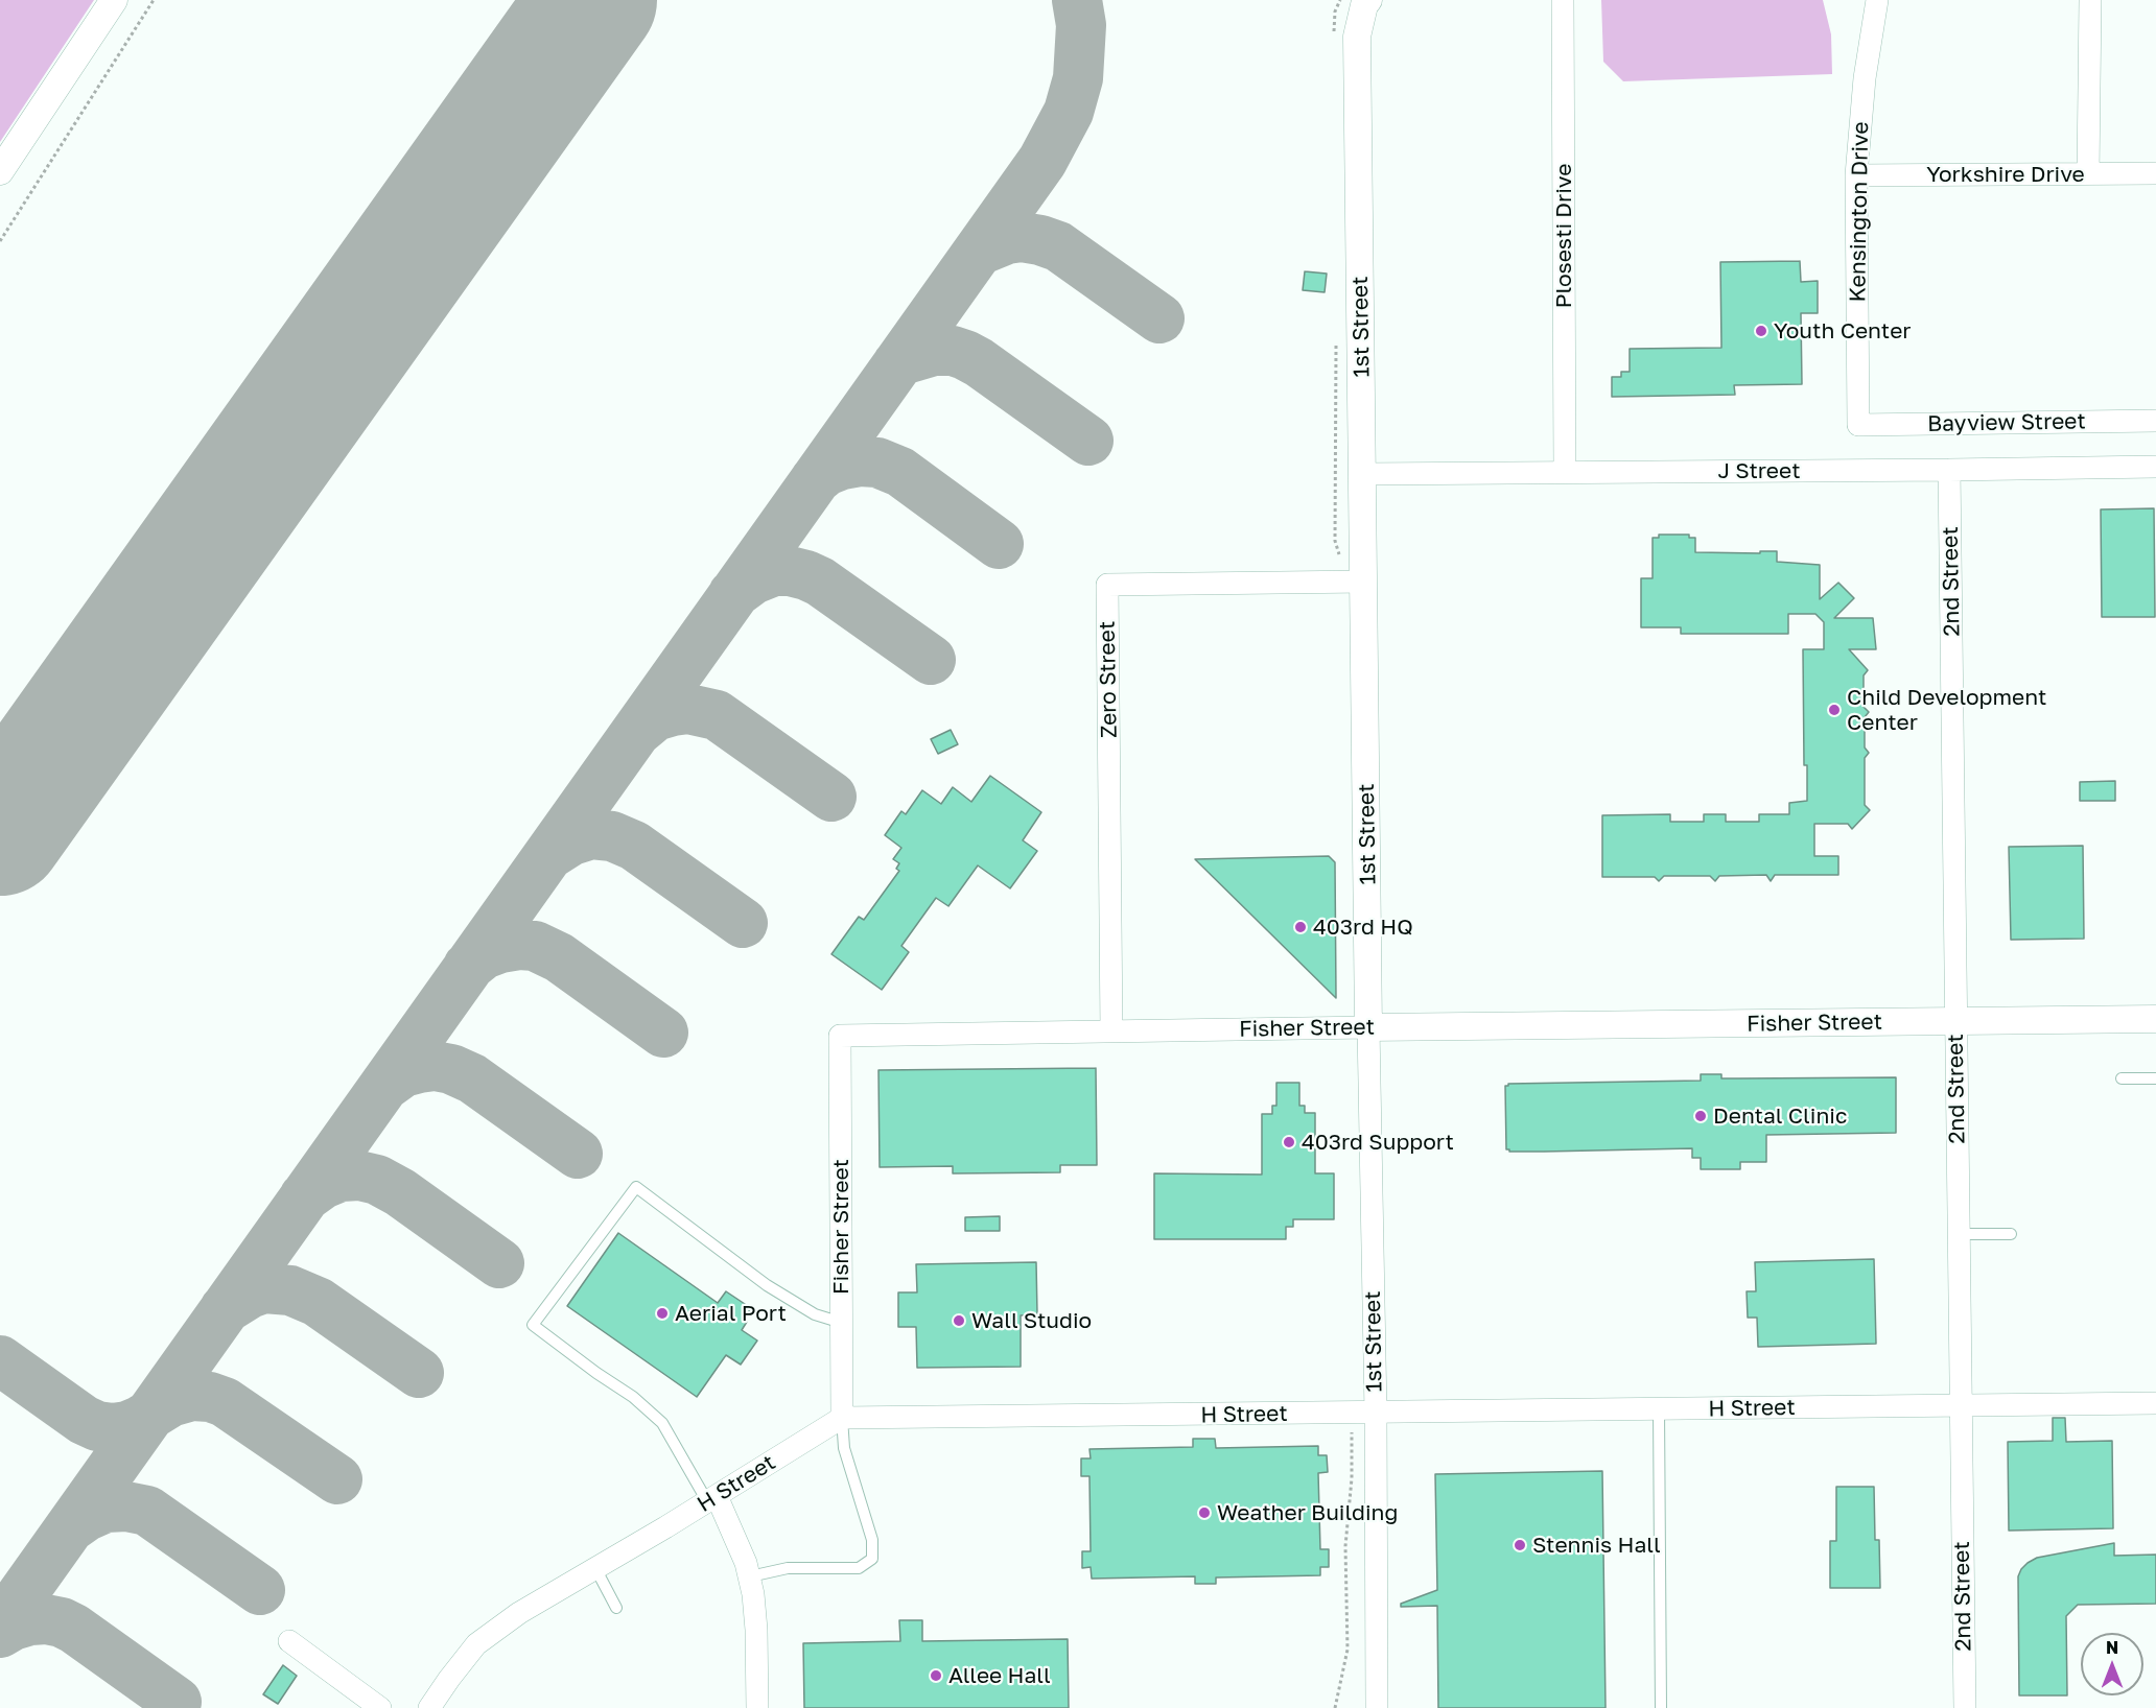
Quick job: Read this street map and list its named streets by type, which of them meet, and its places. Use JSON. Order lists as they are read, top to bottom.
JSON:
{
  "streets": {
    "street": [
      "Yorkshire Drive",
      "Kensington Drive",
      "Plosesti Drive",
      "1st Street",
      "Bayview Street",
      "J Street",
      "2nd Street",
      "Zero Street",
      "Fisher Street",
      "H Street"
    ]
  },
  "crossings": [
    ["Yorkshire Drive", "Kensington Drive"],
    ["Kensington Drive", "Bayview Street"],
    ["Plosesti Drive", "J Street"],
    ["1st Street", "J Street"],
    ["1st Street", "Zero Street"],
    ["1st Street", "Fisher Street"],
    ["1st Street", "H Street"],
    ["J Street", "2nd Street"],
    ["2nd Street", "Fisher Street"],
    ["2nd Street", "H Street"],
    ["Zero Street", "Fisher Street"],
    ["Fisher Street", "H Street"]
  ],
  "places": [
    "Youth Center",
    "Child Development Center",
    "403rd HQ",
    "Dental Clinic",
    "403rd Support",
    "Aerial Port",
    "Wall Studio",
    "Weather Building",
    "Stennis Hall",
    "Allee Hall"
  ],
  "north": "top"
}
